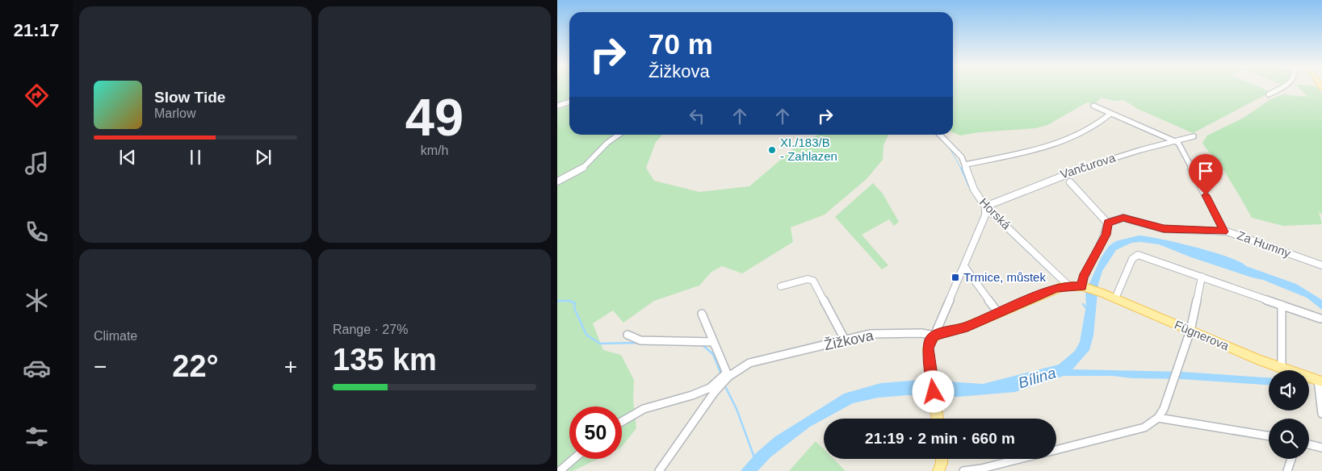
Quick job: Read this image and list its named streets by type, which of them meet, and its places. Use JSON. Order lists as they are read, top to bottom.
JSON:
{
  "streets": {
    "main road": ["Fügnerova", "Žižkova"],
    "street": ["Vančurova", "Horská", "Za Humny"]
  },
  "crossings": [
    ["Vančurova", "Horská"],
    ["Horská", "Žižkova"],
    ["Fügnerova", "Žižkova"]
  ],
  "water": ["Bílina"],
  "places": {
    "other": ["XI./183/B - Zahlazen"],
    "transit": ["Trmice, můstek"]
  },
  "page": {
    "tabs": "21:17",
    "tile": [
      ["49", "km/h"],
      "Climate",
      ["Range · 27%", "135 km"]
    ],
    "turn": ["70 m", "Žižkova"],
    "song": ["Slow Tide", "Marlow"],
    "heat": ["−", "22°", "+"],
    "limit": "50",
    "trip": "21:19 · 2 min · 660 m"
  }
}
